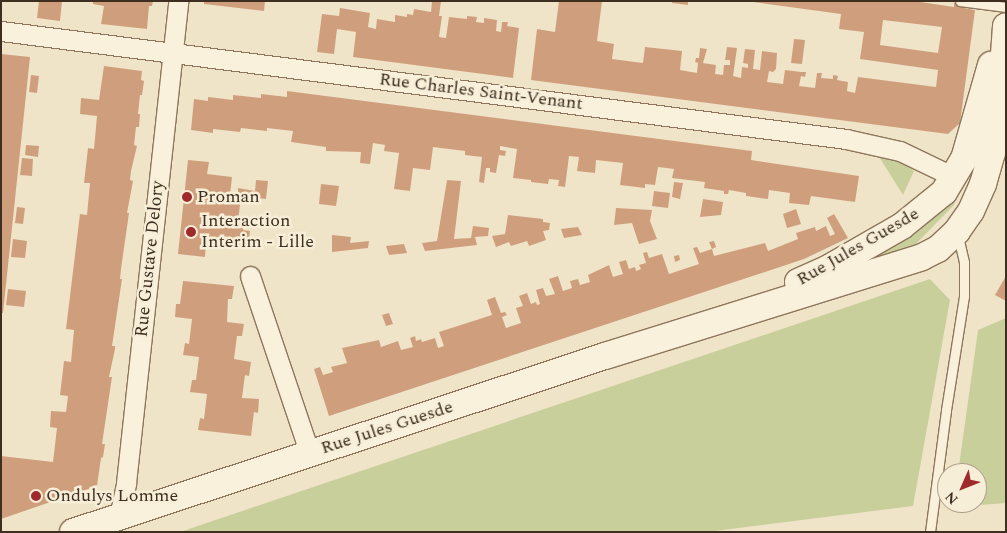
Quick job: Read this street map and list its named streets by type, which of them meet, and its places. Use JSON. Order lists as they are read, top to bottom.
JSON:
{
  "streets": {
    "street": ["Rue Charles Saint-Venant", "Rue Jules Guesde", "Rue Gustave Delory"]
  },
  "crossings": [
    ["Rue Charles Saint-Venant", "Rue Jules Guesde"],
    ["Rue Charles Saint-Venant", "Rue Gustave Delory"],
    ["Rue Jules Guesde", "Rue Gustave Delory"]
  ],
  "places": ["Proman", "Interaction Interim - Lille", "Ondulys Lomme"],
  "north": "bottom left"
}
